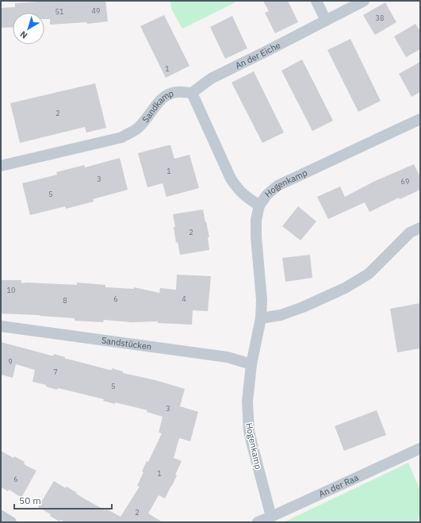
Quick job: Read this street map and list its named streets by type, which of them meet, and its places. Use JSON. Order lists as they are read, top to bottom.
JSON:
{
  "streets": {
    "street": [
      "An der Eiche",
      "Sandkamp",
      "Hogenkamp",
      "Sandstücken",
      "An der Raa"
    ]
  },
  "crossings": [
    ["An der Eiche", "Sandkamp"],
    ["Hogenkamp", "Sandstücken"],
    ["Hogenkamp", "An der Raa"]
  ],
  "house_numbers": [
    "49",
    "51",
    "38",
    "1",
    "2",
    "1",
    "3",
    "69",
    "5",
    "2",
    "10",
    "6",
    "4",
    "8",
    "9",
    "7",
    "5",
    "3",
    "1",
    "6",
    "2"
  ],
  "scale_bar": "50 m",
  "north": "bottom left"
}
